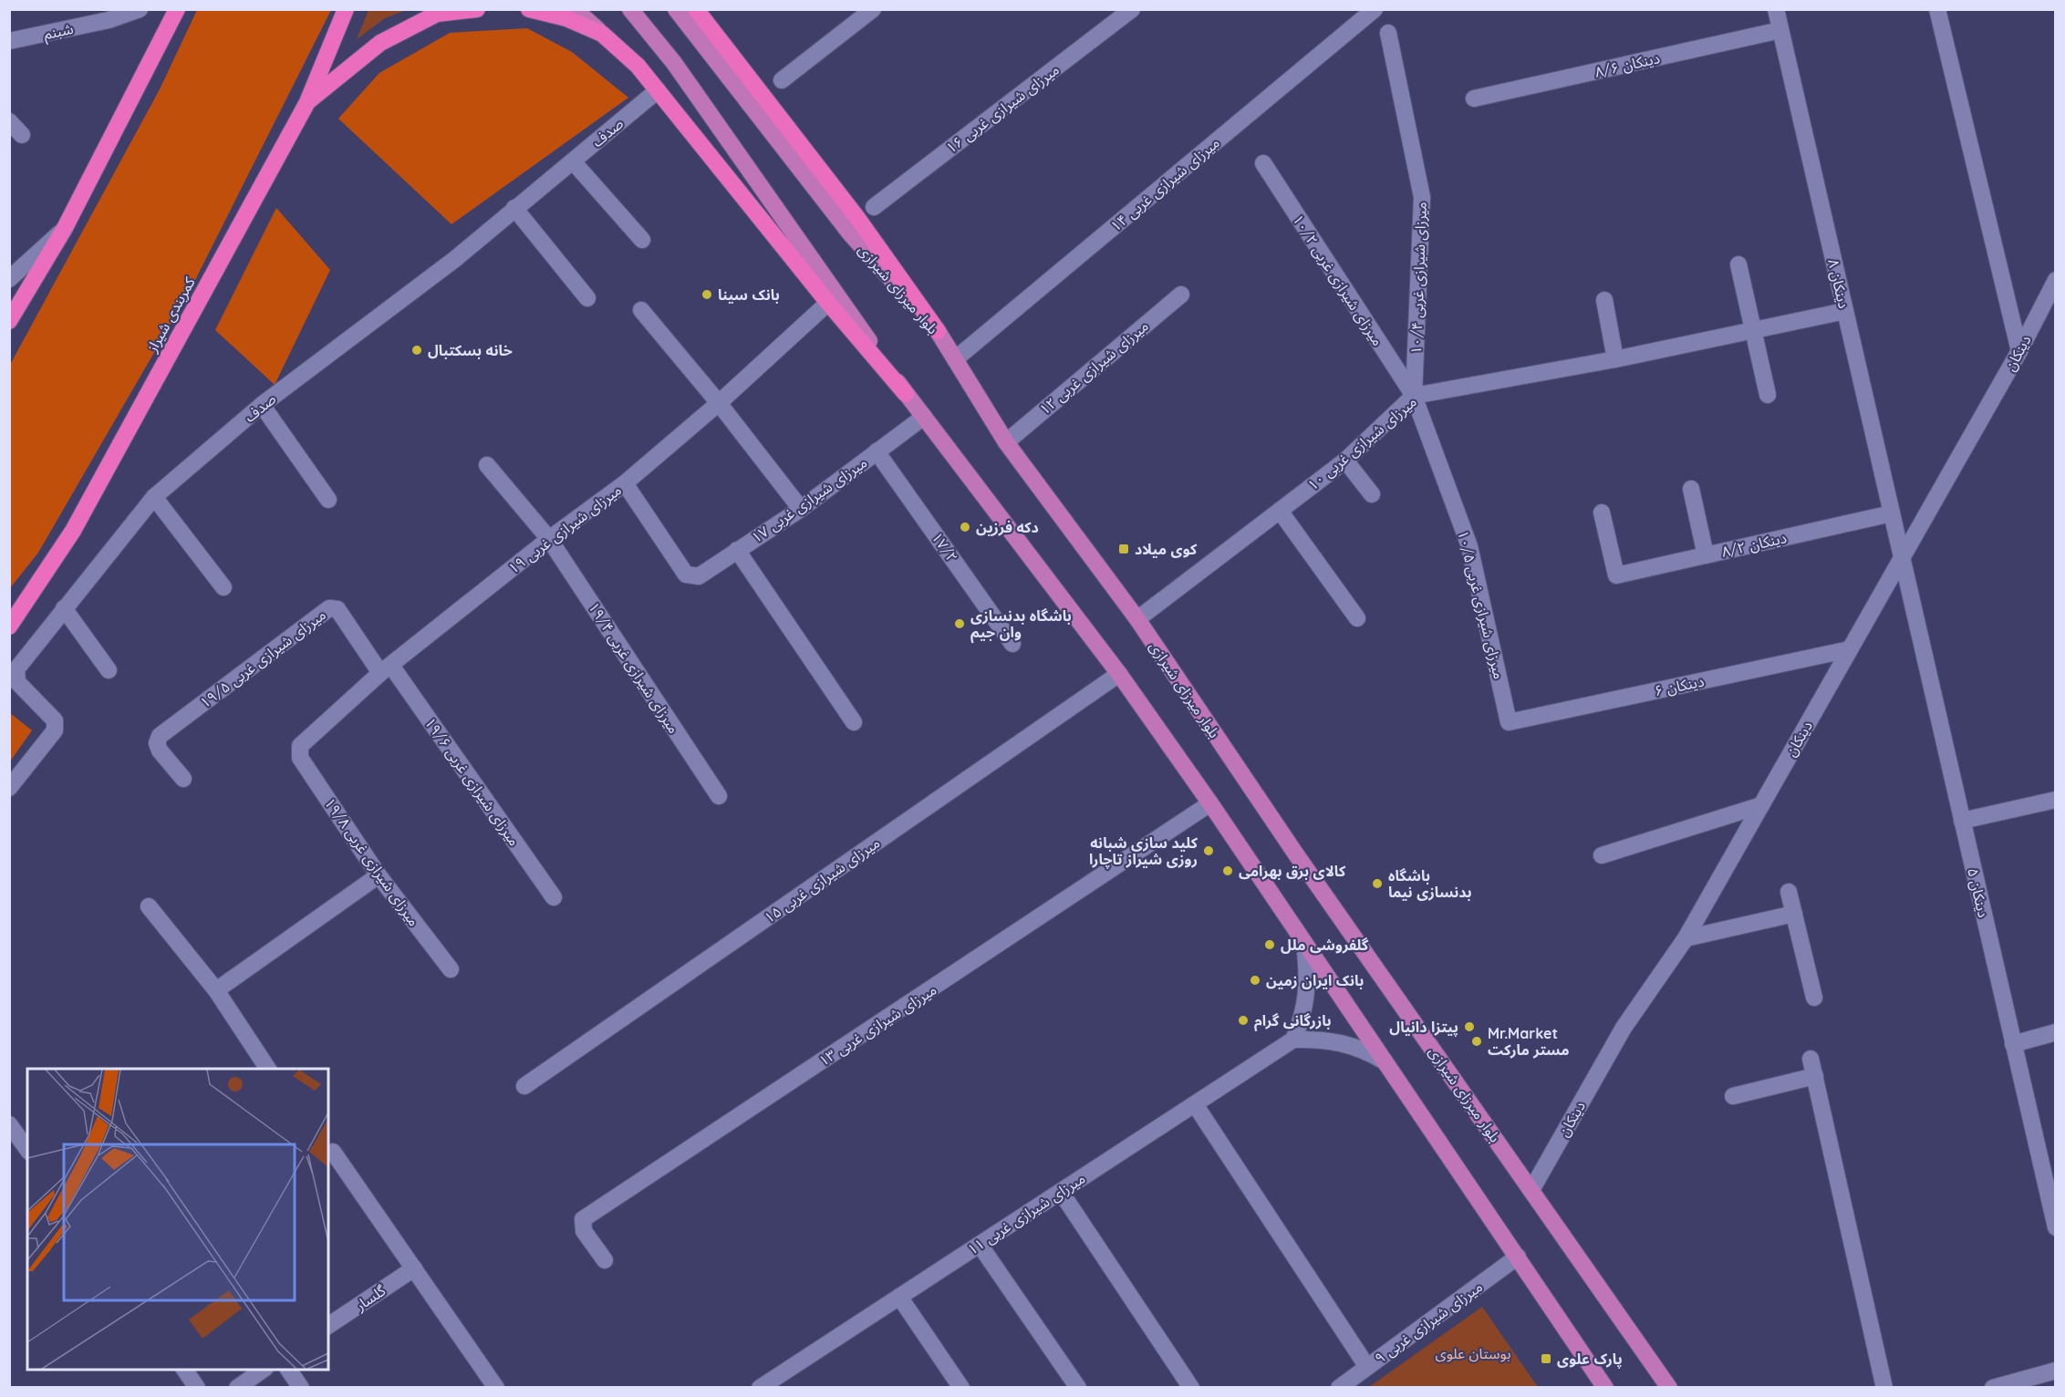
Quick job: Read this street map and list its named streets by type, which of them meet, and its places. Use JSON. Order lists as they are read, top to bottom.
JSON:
{
  "streets": {
    "highway": ["کمربندی شیراز"],
    "main road": ["بلوار میرزای شیرازی"],
    "street": [
      "شبنم",
      "۸/۶ دینکان",
      "۱۶ میرزای شیرازی غربی",
      "صدف",
      "۱۴ میرزای شیرازی غربی",
      "۱۰/۴ میرزای شیرازی غربی",
      "۱۰/۲ میرزای شیرازی غربی",
      "۸ دینکان",
      "دینکان",
      "۱۲ میرزای شیرازی غربی",
      "۱۰ میرزای شیرازی غربی",
      "۱۷ میرزای شیرازی غربی",
      "۱۹ میرزای شیرازی غربی",
      "دینکان ۸/۲",
      "۱۷/۲",
      "۱۰/۵ میرزای شیرازی غربی",
      "۱۹/۵ میرزای شیرازی غربی",
      "۱۹/۴ میرزای شیرازی غربی",
      "دینکان ۶",
      "۱۹/۶ میرزای شیرازی غربی",
      "۱۹/۸ میرزای شیرازی غربی",
      "۱۵ میرزای شیرازی غربی",
      "۵ دینکان",
      "۱۳ میرزای شیرازی غربی",
      "میرزای شیرازی غربی ۱۱",
      "گلسار",
      "میرزای شیرازی غربی ۹"
    ]
  },
  "crossings": [
    ["۸/۶ دینکان", "۸ دینکان"],
    ["۱۴ میرزای شیرازی غربی", "بلوار میرزای شیرازی"],
    ["۱۰/۴ میرزای شیرازی غربی", "۱۰/۲ میرزای شیرازی غربی"],
    ["۱۰/۴ میرزای شیرازی غربی", "۱۰ میرزای شیرازی غربی"],
    ["۱۰/۴ میرزای شیرازی غربی", "۱۰/۵ میرزای شیرازی غربی"],
    ["۱۰/۲ میرزای شیرازی غربی", "۱۰ میرزای شیرازی غربی"],
    ["۱۰/۲ میرزای شیرازی غربی", "۱۰/۵ میرزای شیرازی غربی"],
    ["۸ دینکان", "دینکان"],
    ["۸ دینکان", "۱۰ میرزای شیرازی غربی"],
    ["۸ دینکان", "دینکان ۸/۲"],
    ["۸ دینکان", "۵ دینکان"],
    ["بلوار میرزای شیرازی", "دینکان"],
    ["بلوار میرزای شیرازی", "۱۲ میرزای شیرازی غربی"],
    ["بلوار میرزای شیرازی", "۱۰ میرزای شیرازی غربی"],
    ["دینکان", "دینکان ۶"],
    ["دینکان", "۵ دینکان"],
    ["۱۰ میرزای شیرازی غربی", "۱۰/۵ میرزای شیرازی غربی"],
    ["۱۷ میرزای شیرازی غربی", "۱۹ میرزای شیرازی غربی"],
    ["۱۷ میرزای شیرازی غربی", "۱۷/۲"],
    ["۱۹ میرزای شیرازی غربی", "۱۹/۵ میرزای شیرازی غربی"],
    ["۱۹ میرزای شیرازی غربی", "۱۹/۴ میرزای شیرازی غربی"],
    ["۱۹ میرزای شیرازی غربی", "۱۹/۶ میرزای شیرازی غربی"],
    ["۱۹ میرزای شیرازی غربی", "۱۹/۸ میرزای شیرازی غربی"],
    ["۱۰/۵ میرزای شیرازی غربی", "دینکان ۶"],
    ["۱۹/۵ میرزای شیرازی غربی", "۱۹/۶ میرزای شیرازی غربی"]
  ],
  "parks": ["بوستان علوی"],
  "places": {
    "other": [
      "بانک سینا",
      "خانه بسکتبال",
      "دکه فرزین",
      "باشگاه بدنسازی وان جیم",
      "کلید سازی شبانه روزی شیراز تاچارا",
      "کالای برق بهرامی",
      "باشگاه بدنسازی نیما",
      "گلفروشی ملل",
      "بانک ایران زمین",
      "بازرگانی گرام",
      "پیتزا دانیال",
      "Mr.Market مستر مارکت"
    ],
    "transit": ["کوی میلاد", "پارک علوی"]
  }
}
